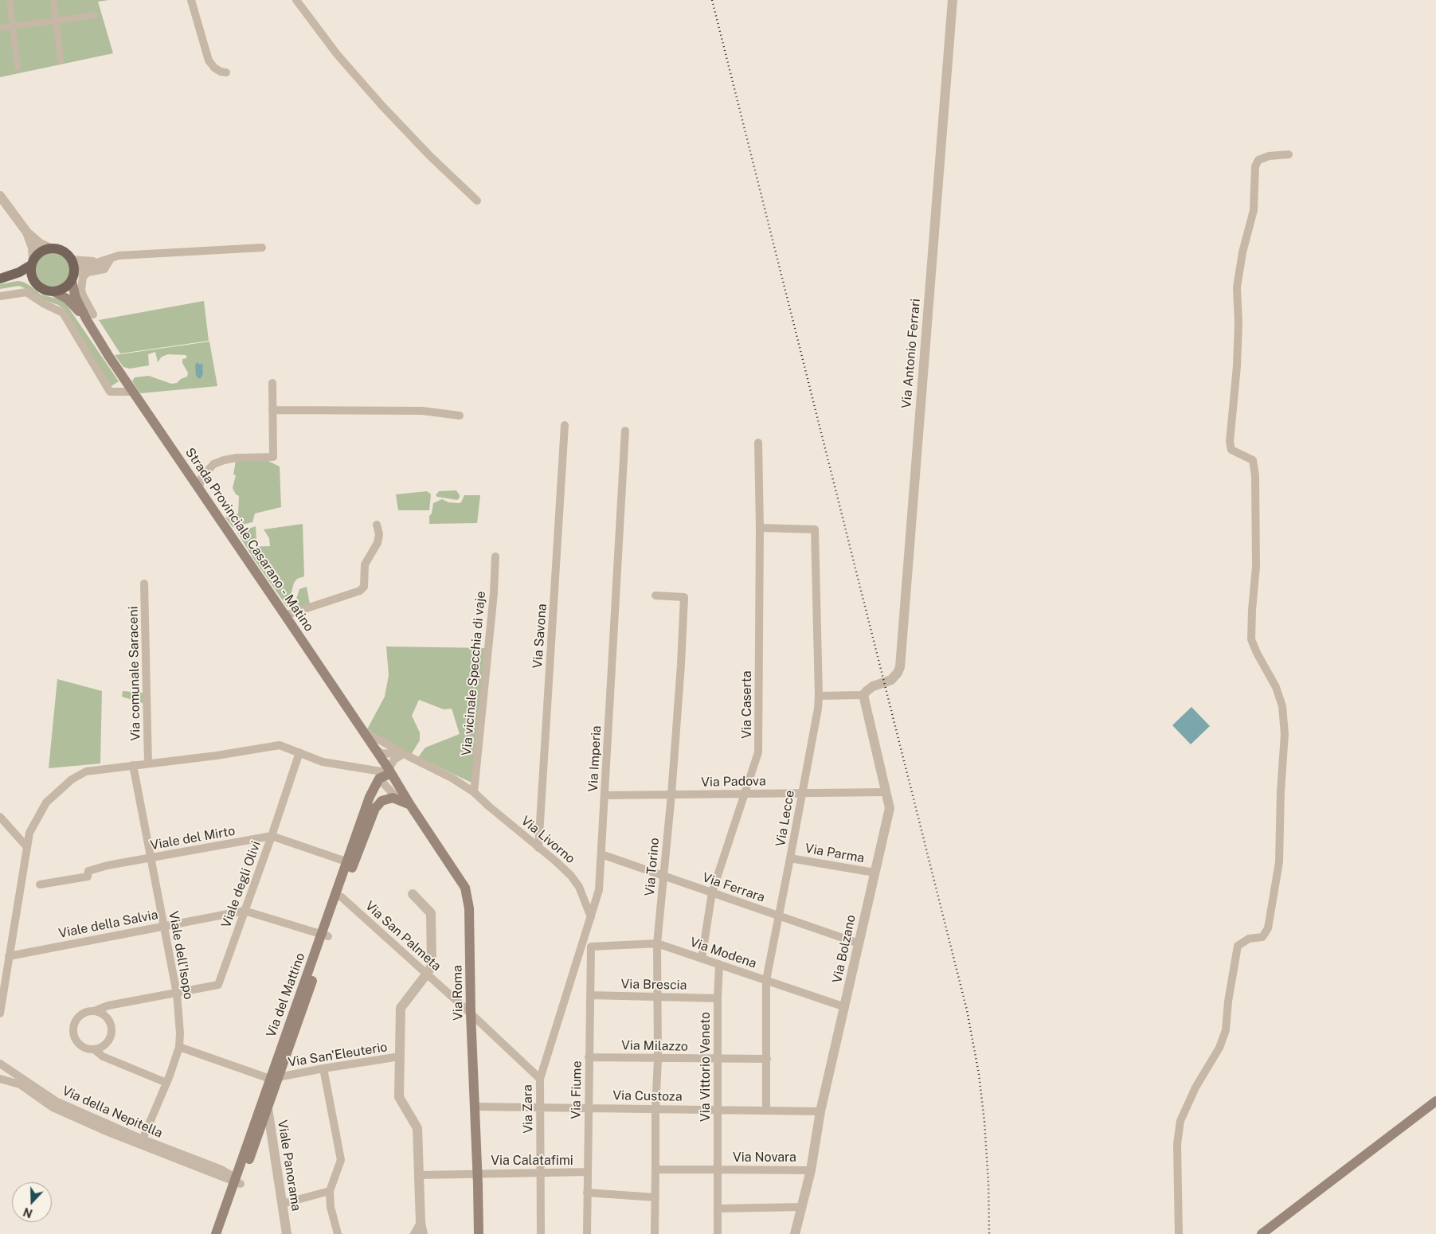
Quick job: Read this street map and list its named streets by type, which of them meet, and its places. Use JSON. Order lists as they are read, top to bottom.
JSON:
{
  "streets": {
    "main road": ["Strada Provinciale Casarano - Matino", "Via Roma", "Via del Mattino"],
    "street": [
      "Via Antonio Ferrari",
      "Via Savona",
      "Via comunale Saraceni",
      "Via vicinale Specchia di vaje",
      "Via Caserta",
      "Via Imperia",
      "Via Padova",
      "Via Lecce",
      "Viale del Mirto",
      "Via Livorno",
      "Via Parma",
      "Via Torino",
      "Viale degli Olivi",
      "Via Ferrara",
      "Viale della Salvia",
      "Via San Palmeta",
      "Via Bolzano",
      "Via Modena",
      "Viale dell'Isopo",
      "Via Brescia",
      "Via Milazzo",
      "Via San'Eleuterio",
      "Via Vittorio Veneto",
      "Via Fiume",
      "Via Custoza",
      "Via Zara",
      "Via della Nepitella",
      "Via Novara",
      "Via Calatafimi",
      "Viale Panorama"
    ]
  },
  "crossings": [
    ["Via Antonio Ferrari", "Via Bolzano"],
    ["Strada Provinciale Casarano - Matino", "Via Livorno"],
    ["Strada Provinciale Casarano - Matino", "Via Roma"],
    ["Via Savona", "Via Livorno"],
    ["Via vicinale Specchia di vaje", "Via Livorno"],
    ["Via Caserta", "Via Padova"],
    ["Via Caserta", "Via Lecce"],
    ["Via Caserta", "Via Ferrara"],
    ["Via Caserta", "Via Modena"],
    ["Via Imperia", "Via Padova"],
    ["Via Imperia", "Via Livorno"],
    ["Via Imperia", "Via Ferrara"],
    ["Via Imperia", "Via Zara"],
    ["Via Padova", "Via Lecce"],
    ["Via Padova", "Via Torino"],
    ["Via Padova", "Via Bolzano"],
    ["Via Lecce", "Via Parma"],
    ["Via Lecce", "Via Ferrara"],
    ["Via Lecce", "Via Modena"],
    ["Via Lecce", "Via Milazzo"],
    ["Via Lecce", "Via Custoza"],
    ["Viale del Mirto", "Viale degli Olivi"],
    ["Viale del Mirto", "Viale dell'Isopo"],
    ["Viale del Mirto", "Via del Mattino"],
    ["Via Parma", "Via Bolzano"],
    ["Via Torino", "Via Ferrara"],
    ["Via Torino", "Via Modena"],
    ["Via Torino", "Via Brescia"],
    ["Via Torino", "Via Milazzo"],
    ["Via Torino", "Via Custoza"],
    ["Via Torino", "Via Novara"],
    ["Viale degli Olivi", "Viale della Salvia"],
    ["Viale degli Olivi", "Viale dell'Isopo"],
    ["Via Ferrara", "Via Bolzano"],
    ["Viale della Salvia", "Viale dell'Isopo"],
    ["Viale della Salvia", "Via del Mattino"],
    ["Via San Palmeta", "Via Roma"],
    ["Via San Palmeta", "Via del Mattino"],
    ["Via San Palmeta", "Via Zara"],
    ["Via Bolzano", "Via Modena"],
    ["Via Bolzano", "Via Custoza"],
    ["Via Bolzano", "Via Novara"],
    ["Via Modena", "Via Vittorio Veneto"],
    ["Via Modena", "Via Fiume"],
    ["Viale dell'Isopo", "Via della Nepitella"],
    ["Via Brescia", "Via Vittorio Veneto"],
    ["Via Brescia", "Via Fiume"],
    ["Via Roma", "Via Custoza"],
    ["Via Roma", "Via Zara"],
    ["Via Roma", "Via Calatafimi"],
    ["Via del Mattino", "Via San'Eleuterio"],
    ["Via del Mattino", "Via della Nepitella"],
    ["Via del Mattino", "Viale Panorama"],
    ["Via Milazzo", "Via Vittorio Veneto"],
    ["Via Milazzo", "Via Fiume"],
    ["Via Vittorio Veneto", "Via Custoza"],
    ["Via Vittorio Veneto", "Via Novara"],
    ["Via Fiume", "Via Custoza"],
    ["Via Fiume", "Via Calatafimi"],
    ["Via Custoza", "Via Zara"],
    ["Via Zara", "Via Calatafimi"]
  ],
  "north": "bottom"
}
